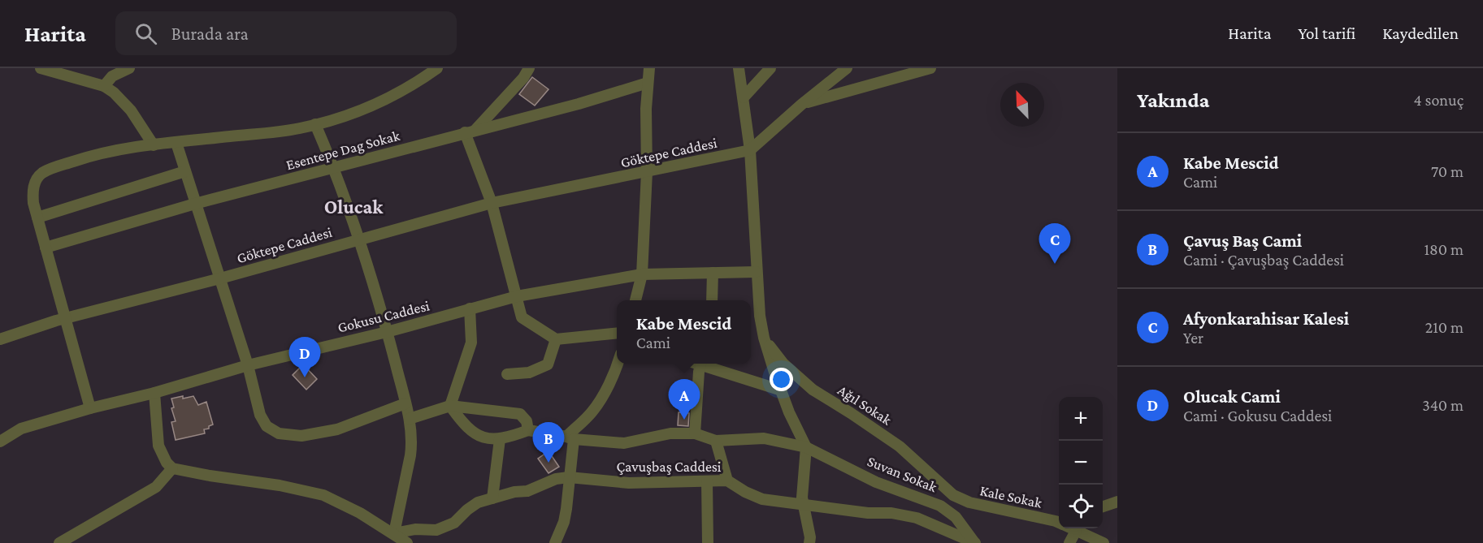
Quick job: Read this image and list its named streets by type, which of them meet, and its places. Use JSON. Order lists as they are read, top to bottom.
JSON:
{
  "streets": {
    "street": [
      "Esentepe Dag Sokak",
      "Göktepe Caddesi",
      "Gokusu Caddesi",
      "Ağıl Sokak",
      "Çavuşbaş Caddesi",
      "Suvan Sokak",
      "Kale Sokak"
    ]
  },
  "crossings": [
    ["Ağıl Sokak", "Kale Sokak"],
    ["Çavuşbaş Caddesi", "Suvan Sokak"]
  ],
  "districts": ["Olucak"],
  "north": "top left",
  "page": {
    "header": "Harita",
    "search": "Burada ara",
    "nav": ["Harita", "Yol tarifi", "Kaydedilen"],
    "heading": ["Yakında", "4 sonuç"],
    "list": [
      {
        "mark": "A",
        "name": "Kabe Mescid",
        "note": "Cami",
        "value": "70 m"
      },
      {
        "mark": "B",
        "name": "Çavuş Baş Cami",
        "note": "Cami · Çavuşbaş Caddesi",
        "value": "180 m"
      },
      {
        "mark": "C",
        "name": "Afyonkarahisar Kalesi",
        "note": "Yer",
        "value": "210 m"
      },
      {
        "mark": "D",
        "name": "Olucak Cami",
        "note": "Cami · Gokusu Caddesi",
        "value": "340 m"
      }
    ],
    "pins": [
      "C",
      "D",
      "A",
      "B"
    ],
    "popup": ["Kabe Mescid", "Cami"],
    "map_buttons": ["+", "−"]
  }
}
